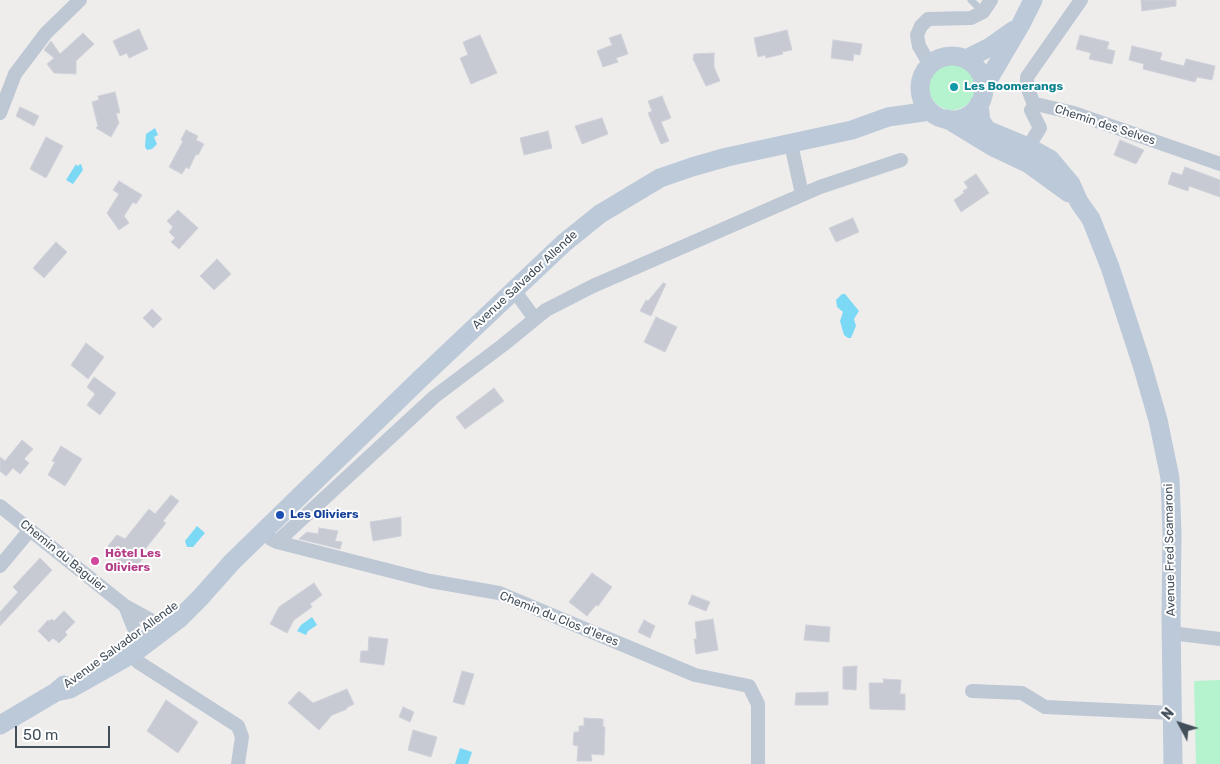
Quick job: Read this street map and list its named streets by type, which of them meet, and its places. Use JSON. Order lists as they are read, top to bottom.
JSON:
{
  "streets": {
    "main road": ["Avenue Salvador Allende", "Avenue Fred Scamaroni"],
    "street": ["Chemin des Selves", "Chemin du Baguier", "Chemin du Clos d'Ieres"]
  },
  "crossings": [
    ["Chemin des Selves", "Avenue Fred Scamaroni"],
    ["Avenue Salvador Allende", "Avenue Fred Scamaroni"],
    ["Avenue Salvador Allende", "Chemin du Baguier"],
    ["Avenue Salvador Allende", "Chemin du Clos d'Ieres"]
  ],
  "places": ["Les Boomerangs", "Les Oliviers", "Hôtel Les Oliviers"],
  "scale_bar": "50 m",
  "north": "top left"
}
